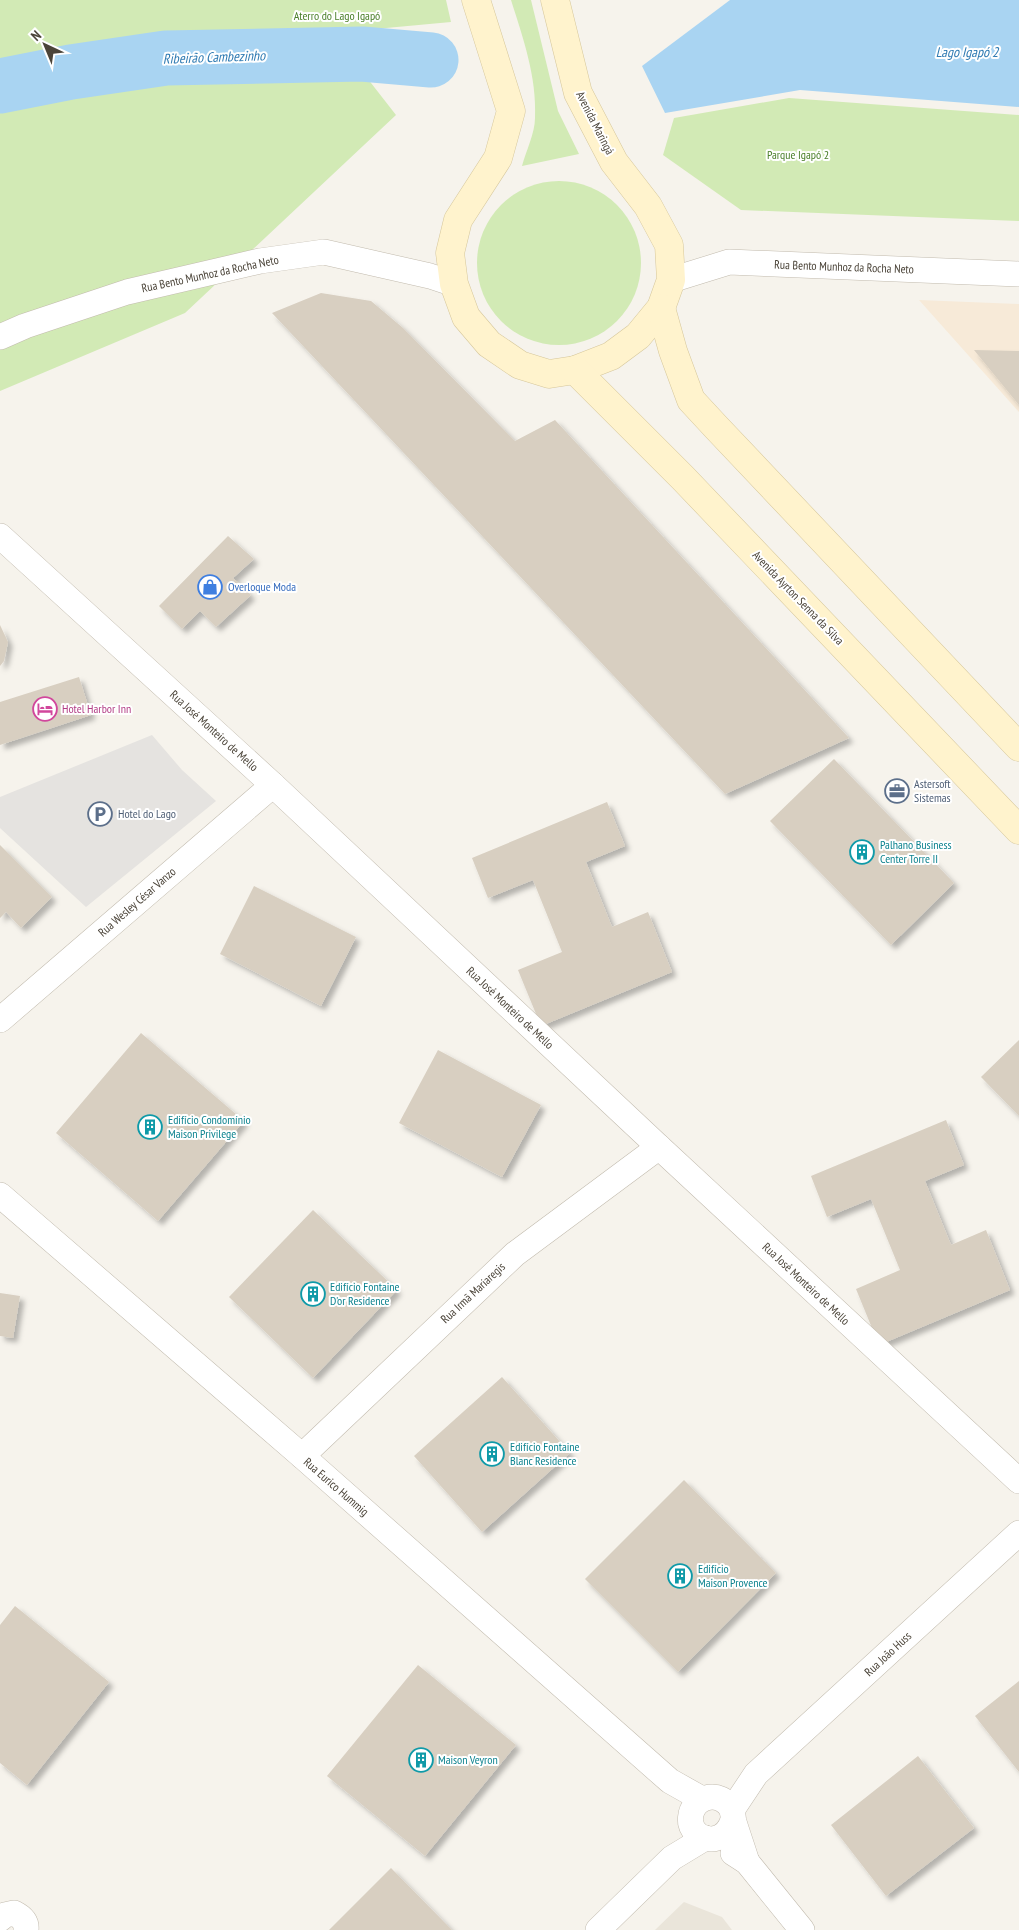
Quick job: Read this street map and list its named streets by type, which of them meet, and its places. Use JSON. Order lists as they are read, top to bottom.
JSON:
{
  "streets": {
    "main road": ["Avenida Maringá", "Avenida Ayrton Senna da Silva"],
    "street": [
      "Rua Bento Munhoz da Rocha Neto",
      "Rua José Monteiro de Mello",
      "Rua Wesley César Vanzo",
      "Rua Irmã Mariaregis",
      "Rua Eurico Hummig",
      "Rua João Huss"
    ]
  },
  "crossings": [
    ["Avenida Maringá", "Rua Bento Munhoz da Rocha Neto"],
    ["Rua José Monteiro de Mello", "Rua Wesley César Vanzo"],
    ["Rua José Monteiro de Mello", "Rua Irmã Mariaregis"],
    ["Rua Irmã Mariaregis", "Rua Eurico Hummig"],
    ["Rua Eurico Hummig", "Rua João Huss"]
  ],
  "water": ["Lago Igapó 2", "Ribeirão Cambezinho"],
  "parks": ["Aterro do Lago Igapó", "Parque Igapó 2"],
  "places": {
    "shop": ["Overloque Moda"],
    "hotel": ["Hotel Harbor Inn"],
    "office": ["Astersoft Sistemas"],
    "parking": ["Hotel do Lago"],
    "building": [
      "Palhano Business Center Torre II",
      "Edifício Condomínio Maison Privilege",
      "Edifício Fontaine D'or Residence",
      "Edifício Fontaine Blanc Residence",
      "Edifício Maison Provence",
      "Maison Veyron"
    ]
  },
  "north": "top left"
}
